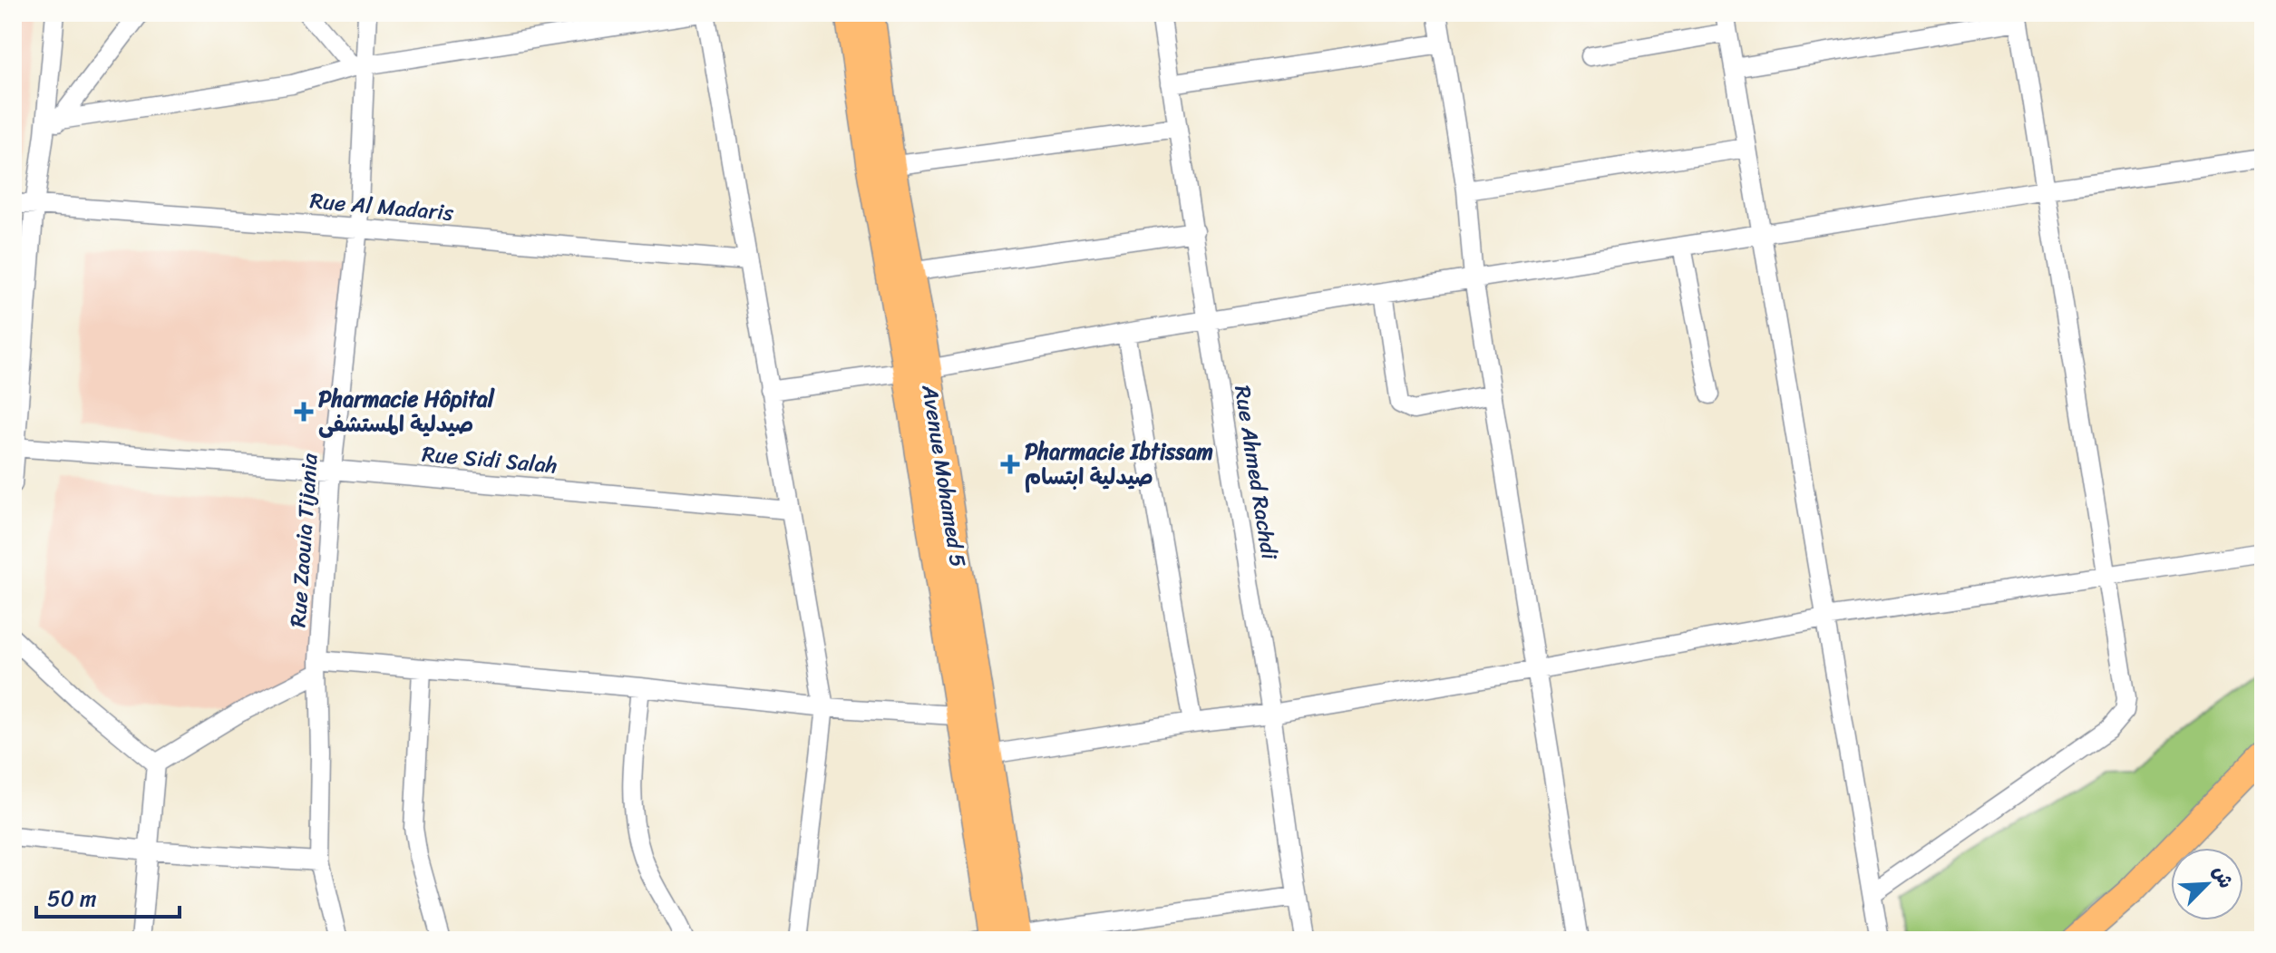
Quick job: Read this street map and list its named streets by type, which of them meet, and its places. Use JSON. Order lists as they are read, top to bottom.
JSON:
{
  "streets": {
    "main road": ["Avenue Mohamed 5"],
    "street": [
      "Rue Al Madaris",
      "Rue Sidi Salah",
      "Rue Ahmed Rachdi",
      "Rue Zaouia Tijania"
    ]
  },
  "crossings": [
    ["Rue Al Madaris", "Rue Zaouia Tijania"],
    ["Rue Sidi Salah", "Rue Zaouia Tijania"]
  ],
  "places": {
    "health": ["Pharmacie Hôpital صيدلية المستشفى", "Pharmacie Ibtissam صيدلية ابتسام"]
  },
  "scale_bar": "50 m",
  "north": "top right"
}
